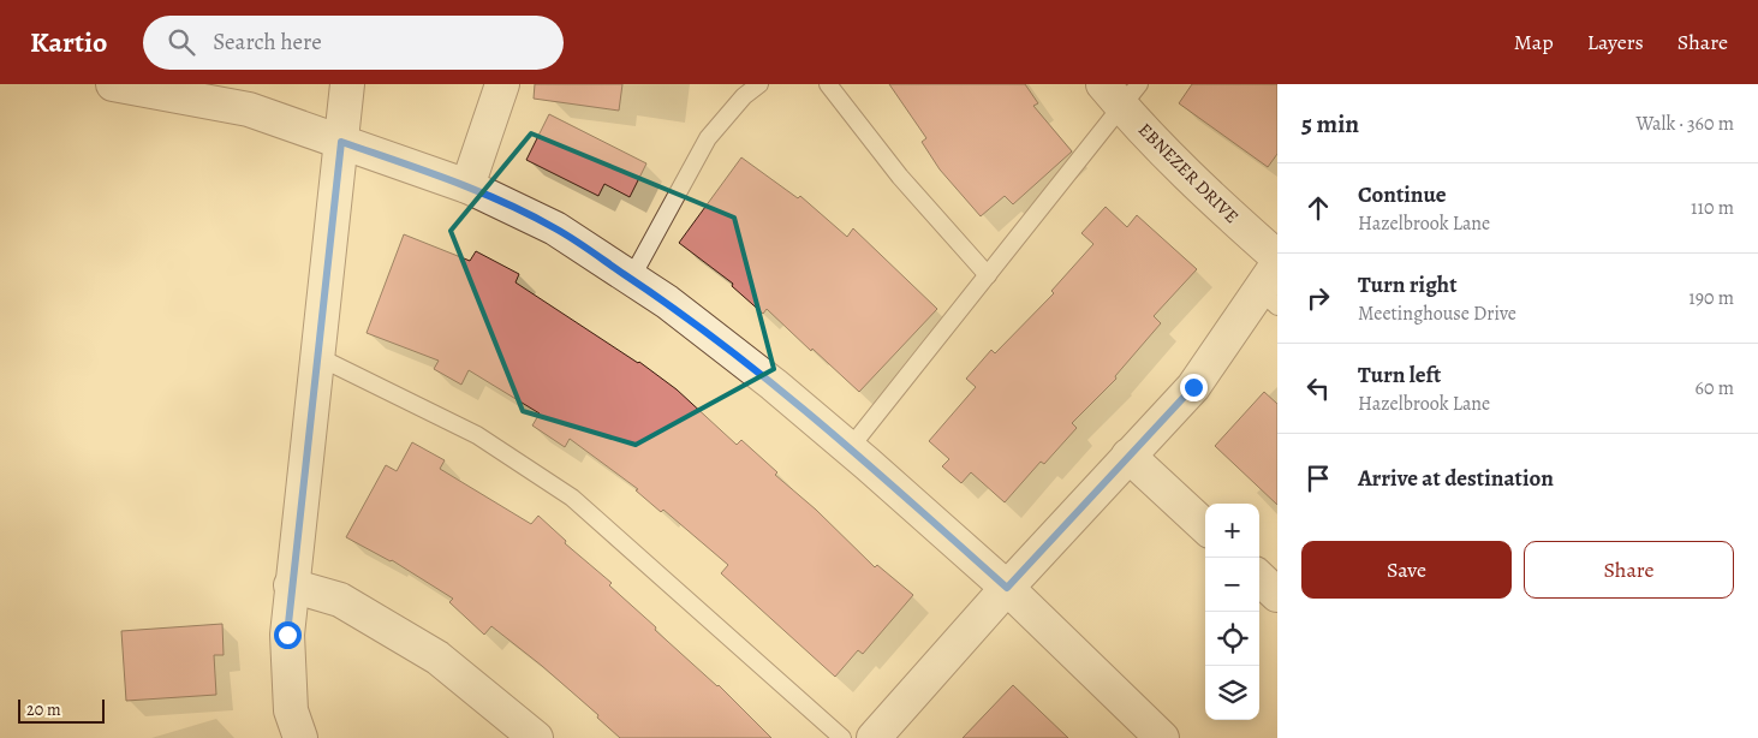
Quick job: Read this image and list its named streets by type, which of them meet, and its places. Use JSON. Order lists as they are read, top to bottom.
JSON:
{
  "streets": {
    "street": ["EBNEZER DRIVE"]
  },
  "scale_bar": "20 m",
  "page": {
    "header": "Kartio",
    "search": "Search here",
    "nav": ["Map", "Layers", "Share"],
    "heading": ["5 min", "Walk · 360 m"],
    "list": [
      ["Continue", "Hazelbrook Lane", "110 m"],
      ["Turn right", "Meetinghouse Drive", "190 m"],
      ["Turn left", "Hazelbrook Lane", "60 m"],
      "Arrive at destination"
    ],
    "map_buttons": ["+", "−"],
    "buttons": ["Save", "Share"],
    "scale": "20 m"
  }
}
